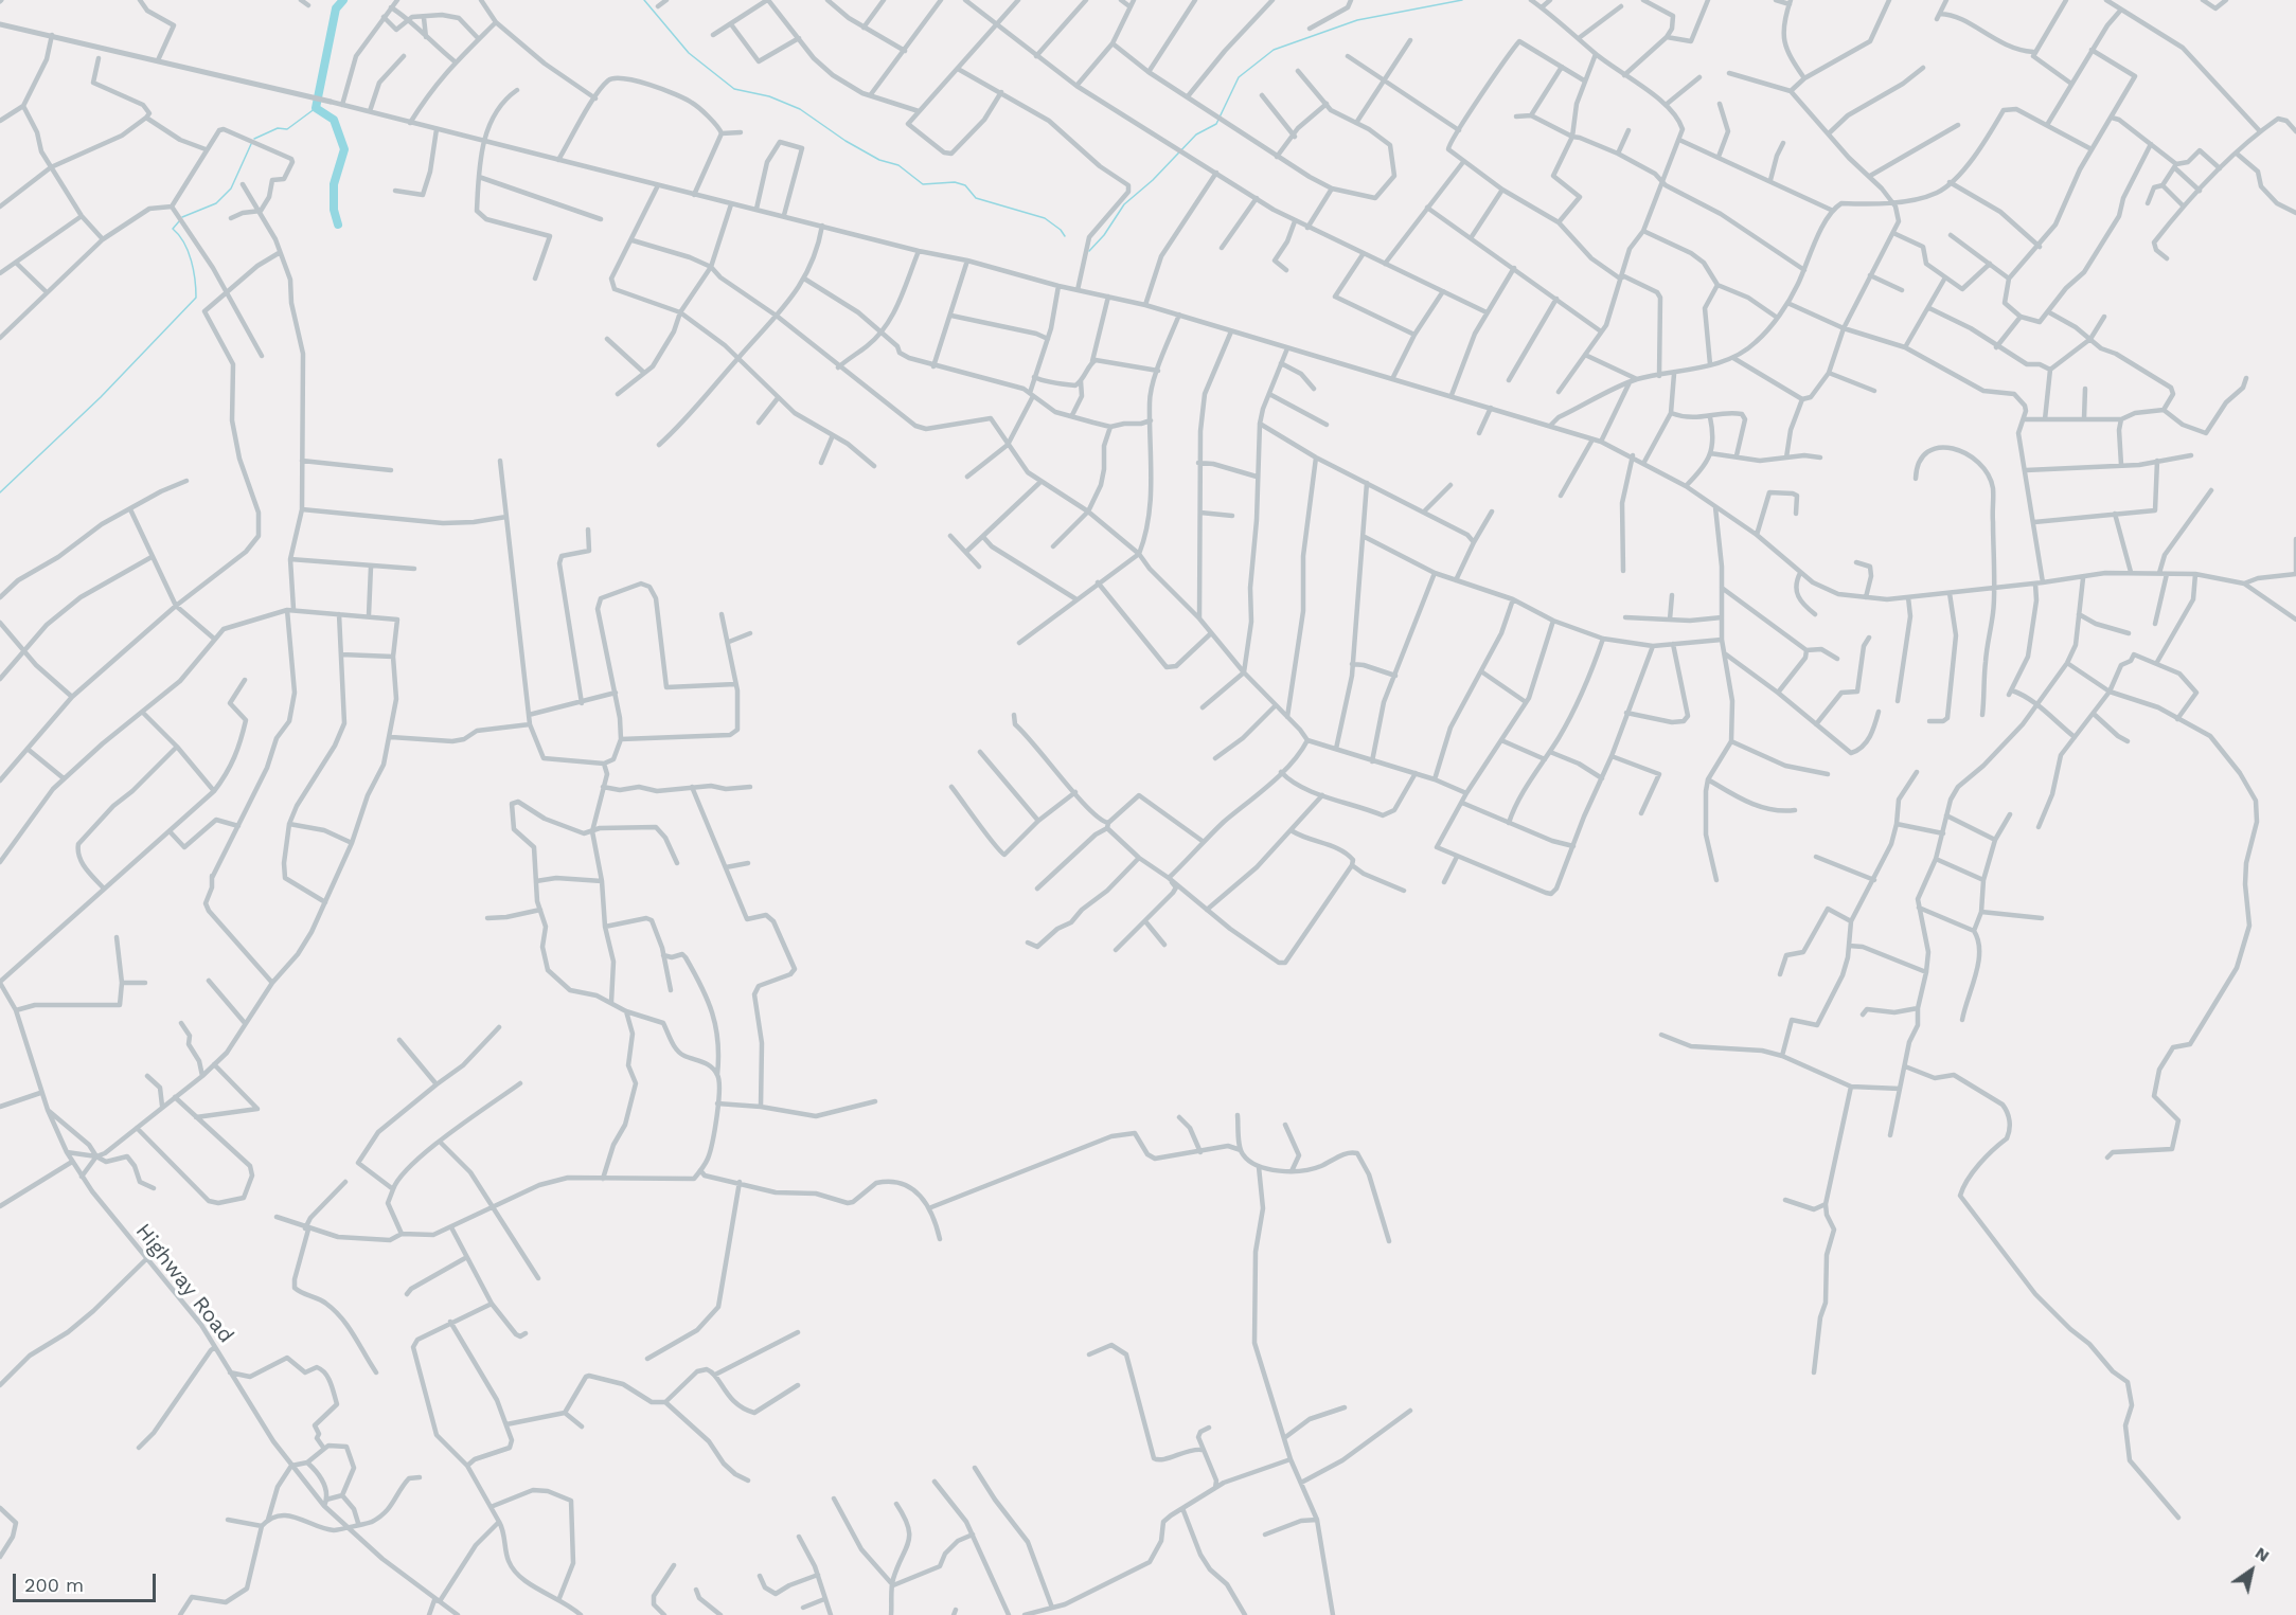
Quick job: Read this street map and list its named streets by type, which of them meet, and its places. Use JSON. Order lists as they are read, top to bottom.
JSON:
{
  "streets": {
    "street": ["Highway Road"]
  },
  "scale_bar": "200 m",
  "north": "top right"
}
